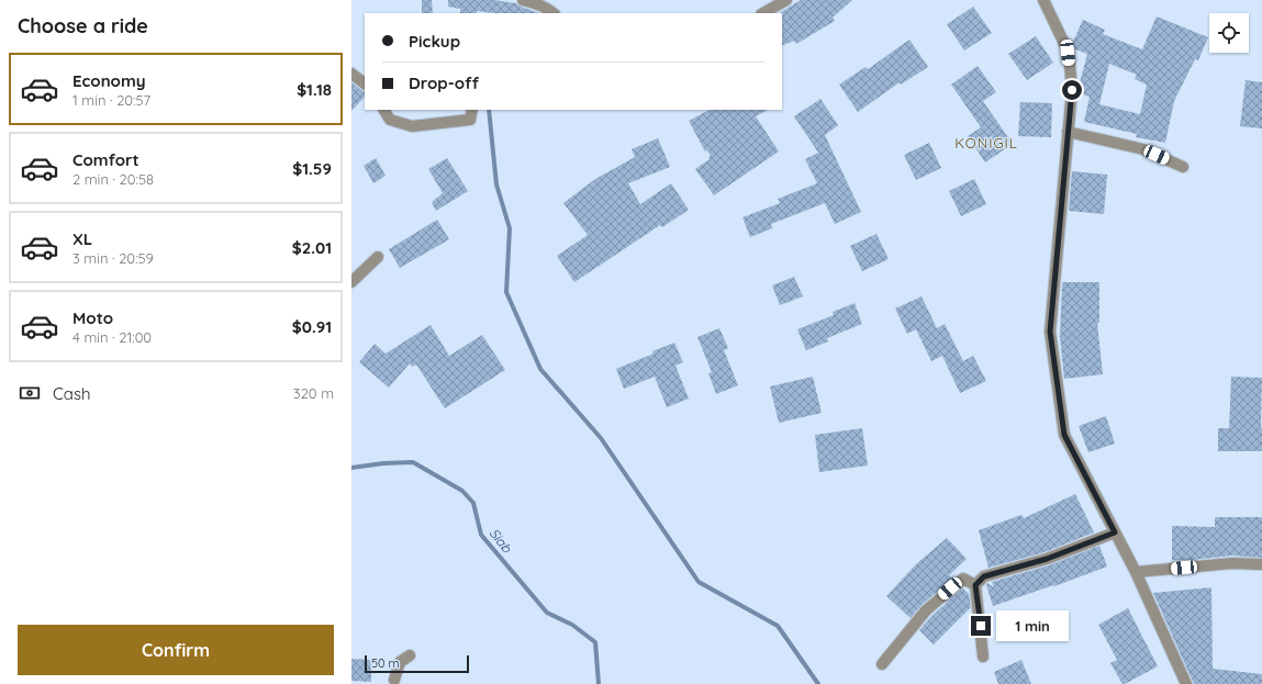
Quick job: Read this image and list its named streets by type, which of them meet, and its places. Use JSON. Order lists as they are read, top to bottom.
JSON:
{
  "districts": ["KONIGIL"],
  "water": ["Siab"],
  "scale_bar": "50 m",
  "page": {
    "heading": "Choose a ride",
    "banner": ["Pickup", "Drop-off"],
    "list": [
      {
        "name": "Economy",
        "note": "1 min · 20:57",
        "value": "$1.18"
      },
      {
        "name": "Comfort",
        "note": "2 min · 20:58",
        "value": "$1.59"
      },
      {
        "name": "XL",
        "note": "3 min · 20:59",
        "value": "$2.01"
      },
      {
        "name": "Moto",
        "note": "4 min · 21:00",
        "value": "$0.91"
      }
    ],
    "pay": ["Cash", "320 m"],
    "bubble": "1 min",
    "buttons": "Confirm",
    "scale": "50 m"
  }
}
